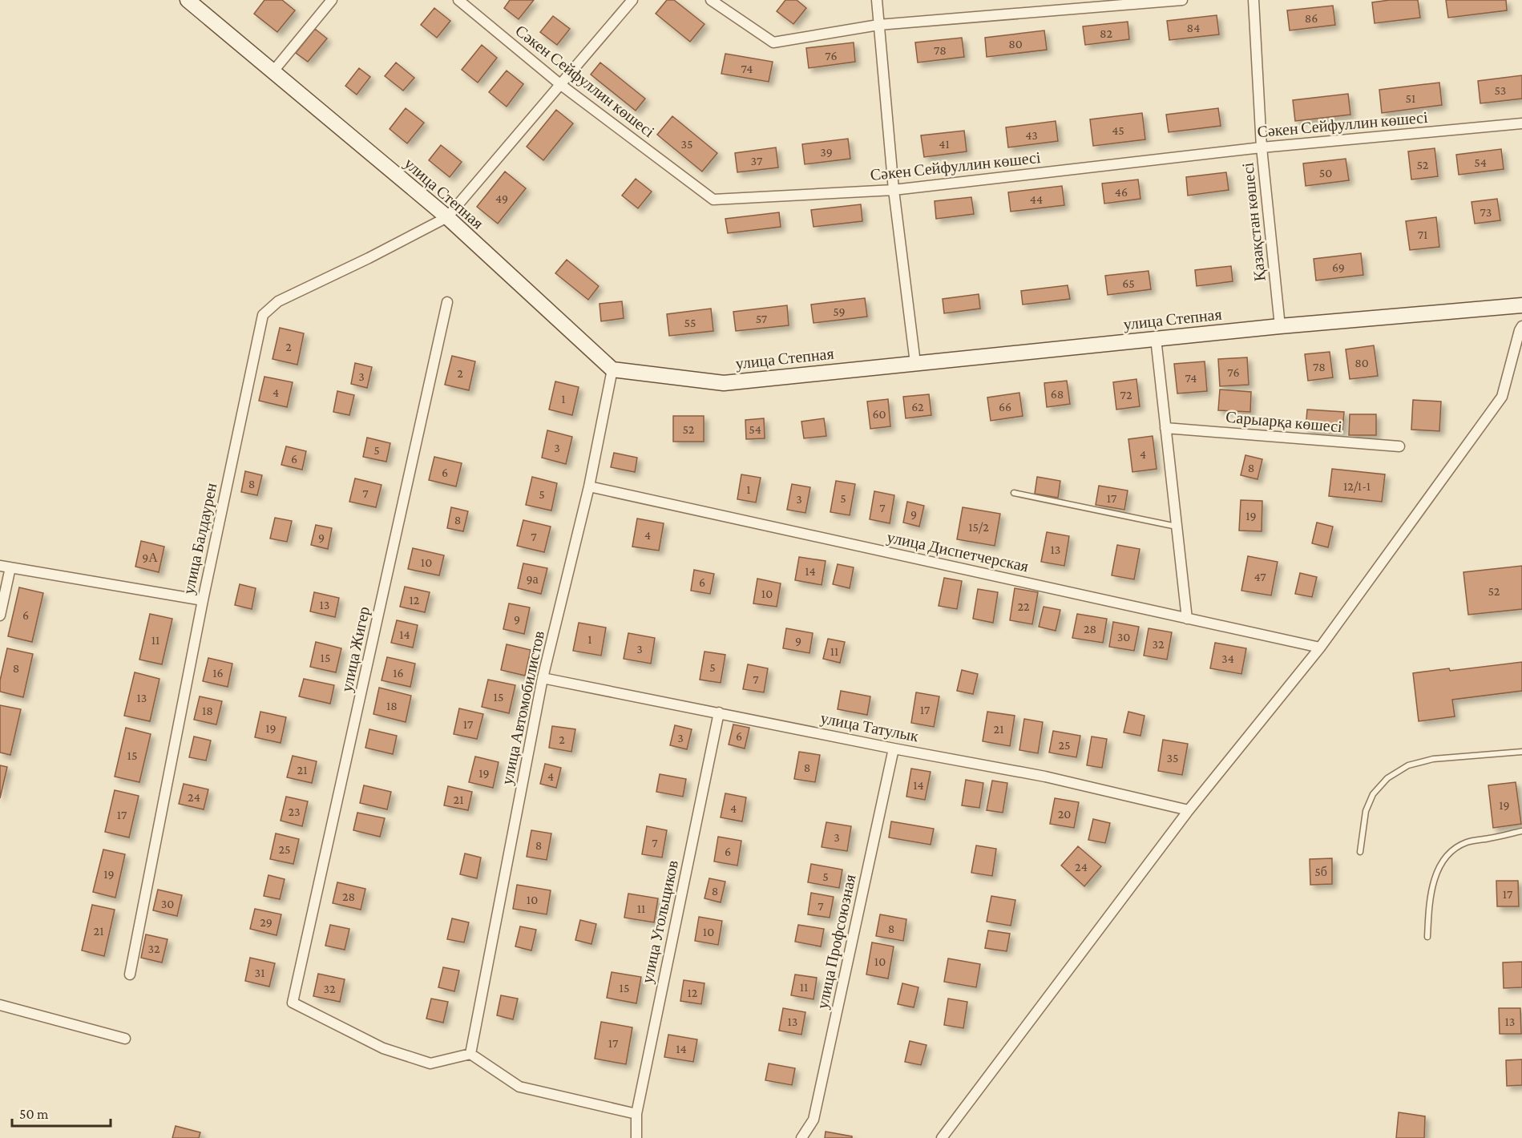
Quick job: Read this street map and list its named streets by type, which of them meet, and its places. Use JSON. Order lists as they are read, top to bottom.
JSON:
{
  "streets": {
    "street": [
      "Сәкен Сейфуллин көшесі",
      "улица Степная",
      "Қазақстан көшесі",
      "Сарыарқа көшесі",
      "улица Балдаурен",
      "улица Диспетчерская",
      "улица Жигер",
      "улица Автомобилистов",
      "улица Татулык",
      "улица Угольщиков",
      "улица Профсоюзная"
    ]
  },
  "crossings": [
    ["Сәкен Сейфуллин көшесі", "Қазақстан көшесі"],
    ["улица Степная", "Қазақстан көшесі"],
    ["улица Степная", "улица Балдаурен"],
    ["улица Степная", "улица Автомобилистов"],
    ["улица Диспетчерская", "улица Автомобилистов"],
    ["улица Жигер", "улица Автомобилистов"],
    ["улица Автомобилистов", "улица Татулык"],
    ["улица Татулык", "улица Угольщиков"],
    ["улица Татулык", "улица Профсоюзная"]
  ],
  "house_numbers": [
    "86",
    "84",
    "82",
    "80",
    "78",
    "76",
    "74",
    "53",
    "51",
    "45",
    "43",
    "35",
    "41",
    "39",
    "37",
    "54",
    "52",
    "50",
    "46",
    "49",
    "44",
    "73",
    "71",
    "69",
    "65",
    "59",
    "57",
    "55",
    "2",
    "80",
    "78",
    "76",
    "2",
    "3",
    "74",
    "4",
    "68",
    "72",
    "1",
    "62",
    "66",
    "60",
    "52",
    "54",
    "3",
    "5",
    "4",
    "6",
    "8",
    "6",
    "8",
    "12/1-1",
    "1",
    "7",
    "5",
    "5",
    "17",
    "3",
    "7",
    "9",
    "19",
    "8",
    "15/2",
    "4",
    "7",
    "9",
    "13",
    "9А",
    "10",
    "14",
    "47",
    "9а",
    "6",
    "52",
    "10",
    "12",
    "13",
    "22",
    "6",
    "9",
    "28",
    "14",
    "30",
    "1",
    "11",
    "9",
    "32",
    "3",
    "11",
    "15",
    "34",
    "5",
    "8",
    "16",
    "16",
    "7",
    "15",
    "13",
    "18",
    "17",
    "18",
    "17",
    "19",
    "21",
    "6",
    "3",
    "2",
    "25",
    "15",
    "35",
    "8",
    "21",
    "19",
    "4",
    "14",
    "24",
    "21",
    "19",
    "4",
    "23",
    "20",
    "17",
    "3",
    "7",
    "8",
    "25",
    "6",
    "24",
    "5б",
    "19",
    "5",
    "8",
    "17",
    "28",
    "10",
    "30",
    "7",
    "11",
    "29",
    "8",
    "21",
    "10",
    "32",
    "10",
    "31",
    "11",
    "15",
    "32",
    "12",
    "13",
    "13",
    "17",
    "14"
  ],
  "scale_bar": "50 m"
}
